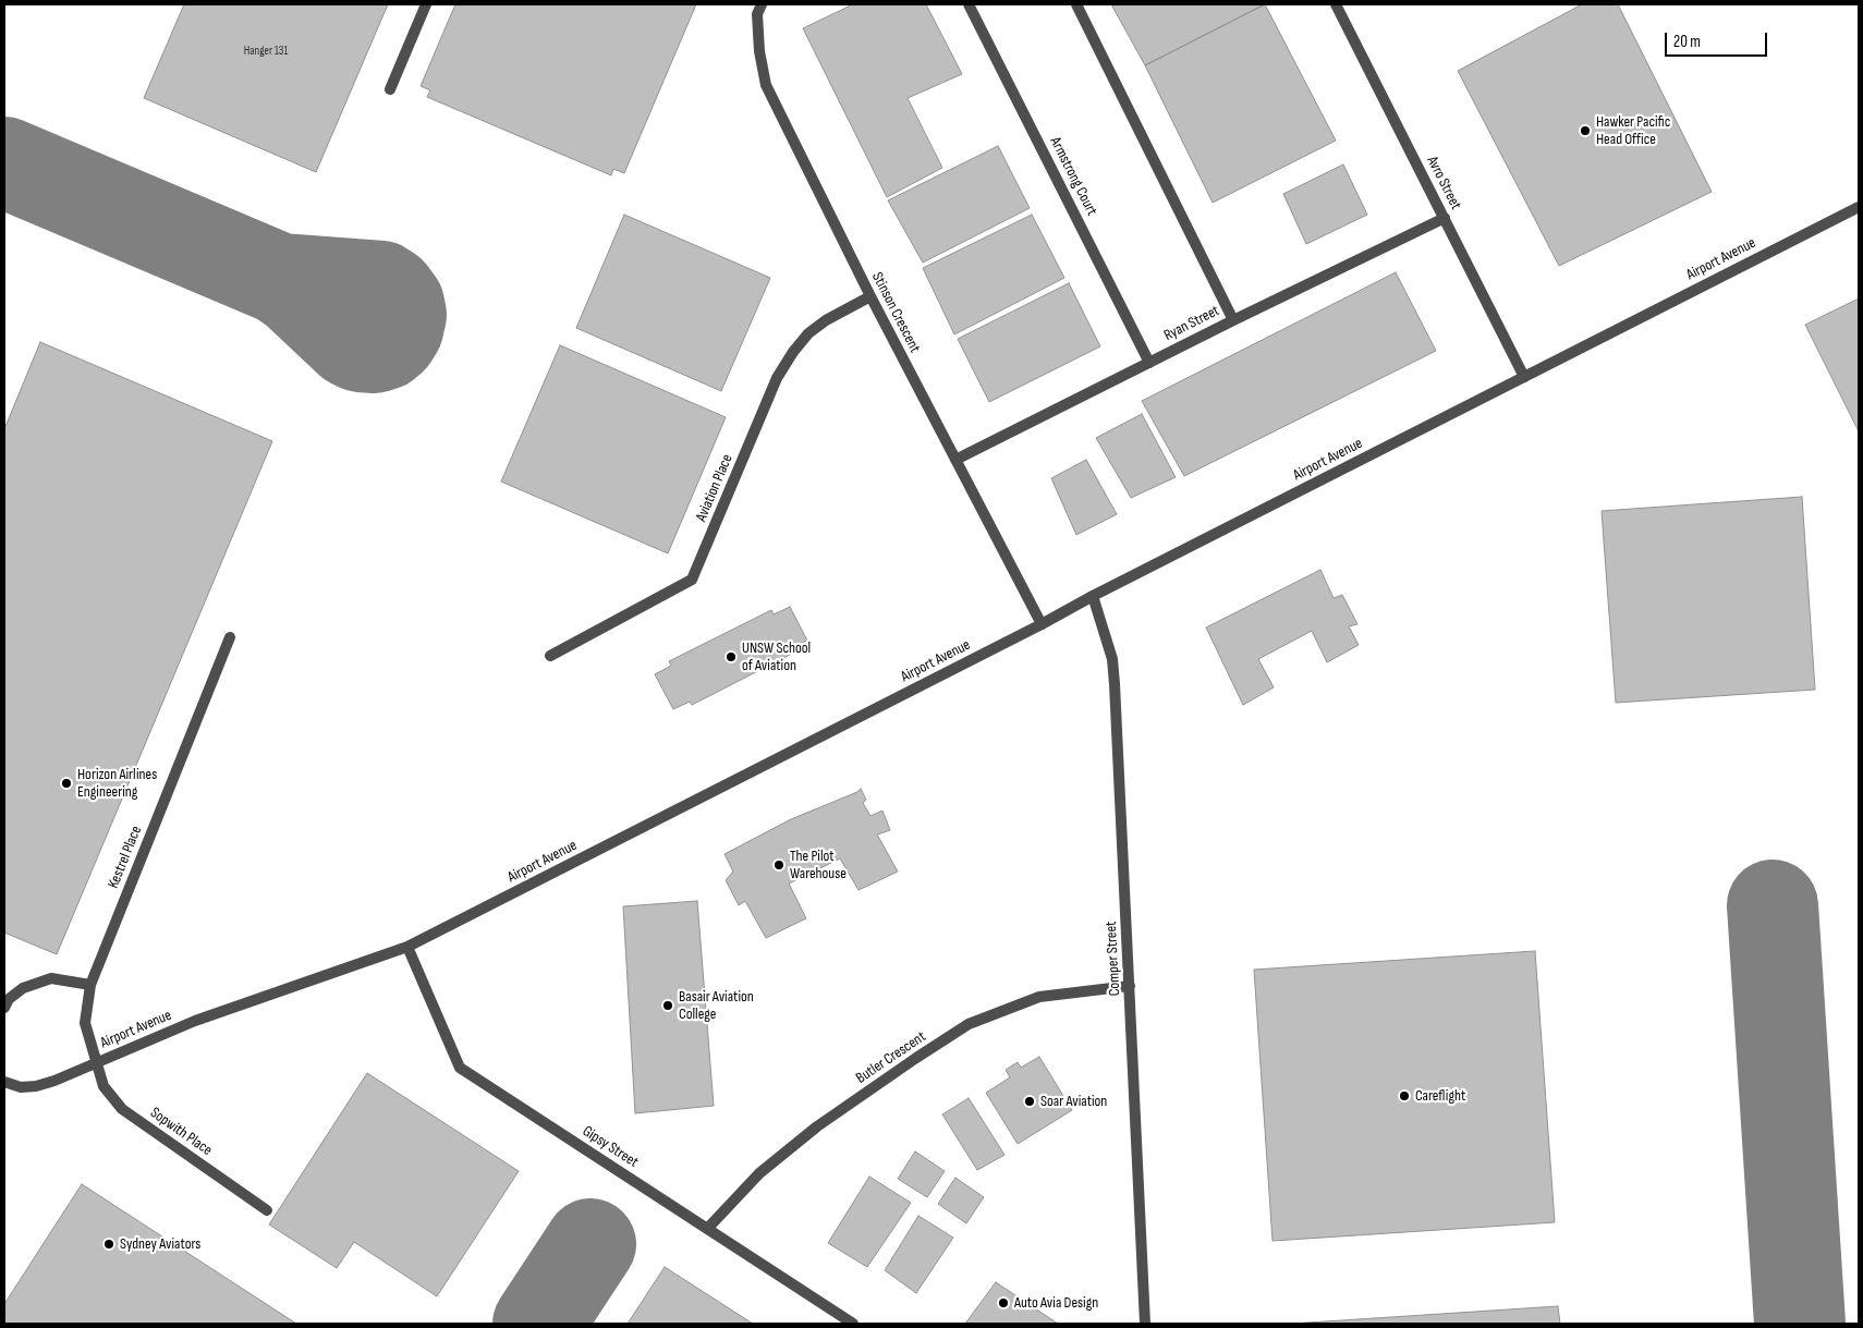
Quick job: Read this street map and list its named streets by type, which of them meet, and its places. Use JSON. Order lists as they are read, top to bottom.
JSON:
{
  "streets": {
    "street": [
      "Armstrong Court",
      "Avro Street",
      "Airport Avenue",
      "Stinson Crescent",
      "Ryan Street",
      "Aviation Place",
      "Kestrel Place",
      "Comper Street",
      "Butler Crescent",
      "Sopwith Place",
      "Gipsy Street"
    ]
  },
  "crossings": [
    ["Armstrong Court", "Ryan Street"],
    ["Avro Street", "Airport Avenue"],
    ["Avro Street", "Ryan Street"],
    ["Airport Avenue", "Stinson Crescent"],
    ["Airport Avenue", "Kestrel Place"],
    ["Airport Avenue", "Comper Street"],
    ["Airport Avenue", "Sopwith Place"],
    ["Airport Avenue", "Gipsy Street"],
    ["Stinson Crescent", "Ryan Street"],
    ["Stinson Crescent", "Aviation Place"],
    ["Kestrel Place", "Sopwith Place"],
    ["Comper Street", "Butler Crescent"],
    ["Butler Crescent", "Gipsy Street"]
  ],
  "places": [
    "Hawker Pacific Head Office",
    "UNSW School of Aviation",
    "Horizon Airlines Engineering",
    "The Pilot Warehouse",
    "Basair Aviation College",
    "Careflight",
    "Soar Aviation",
    "Sydney Aviators",
    "Auto Avia Design"
  ],
  "house_numbers": ["Hanger 131"],
  "scale_bar": "20 m"
}
